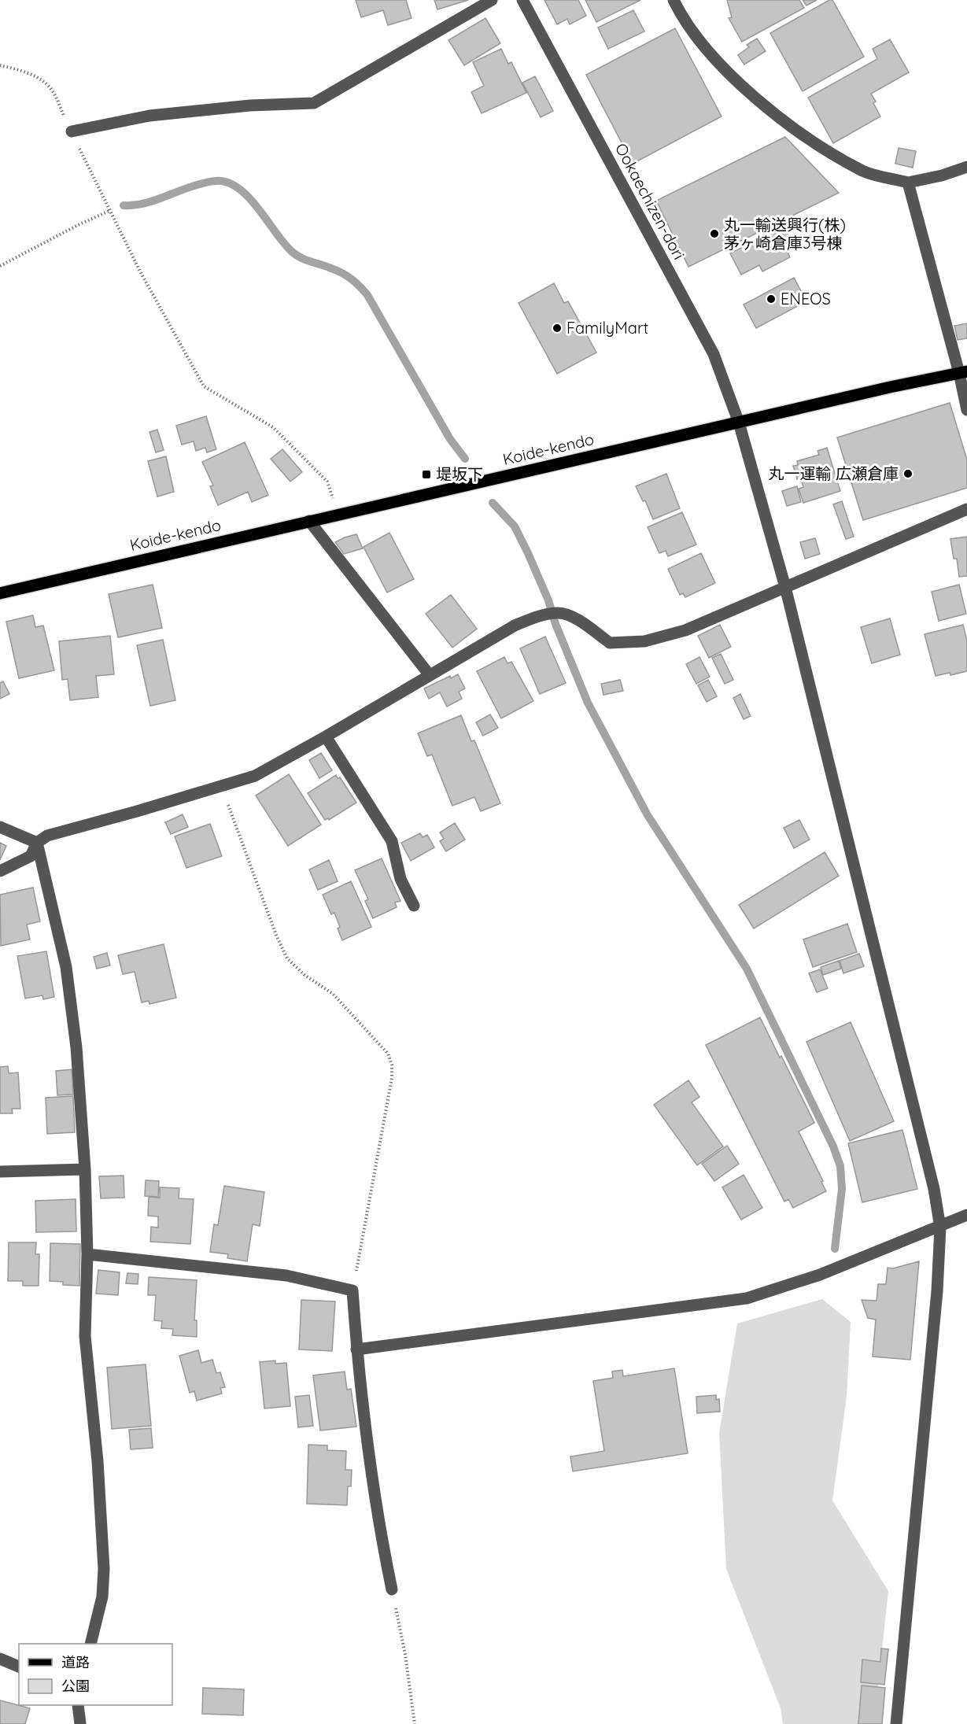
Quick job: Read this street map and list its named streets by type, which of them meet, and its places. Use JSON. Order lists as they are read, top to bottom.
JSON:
{
  "streets": {
    "main road": ["Koide-kendo"],
    "street": ["Ookaechizen-dori"]
  },
  "crossings": [
    ["Ookaechizen-dori", "Koide-kendo"]
  ],
  "places": {
    "other": [
      "丸一輸送興行(株) 茅ヶ崎倉庫3号棟",
      "ENEOS",
      "FamilyMart",
      "丸一運輸 広瀬倉庫"
    ],
    "transit": ["堤坂下"]
  },
  "legend": ["道路", "公園"]
}
